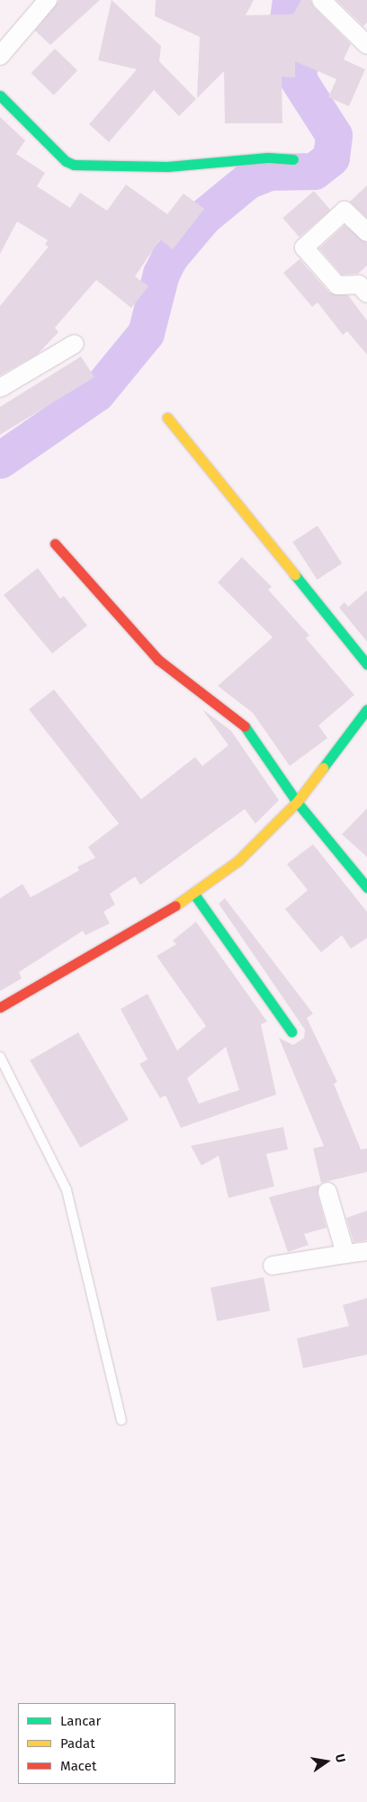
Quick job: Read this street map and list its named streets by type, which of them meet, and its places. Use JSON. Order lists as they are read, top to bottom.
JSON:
{
  "legend": ["Lancar", "Padat", "Macet"],
  "north": "right"
}
